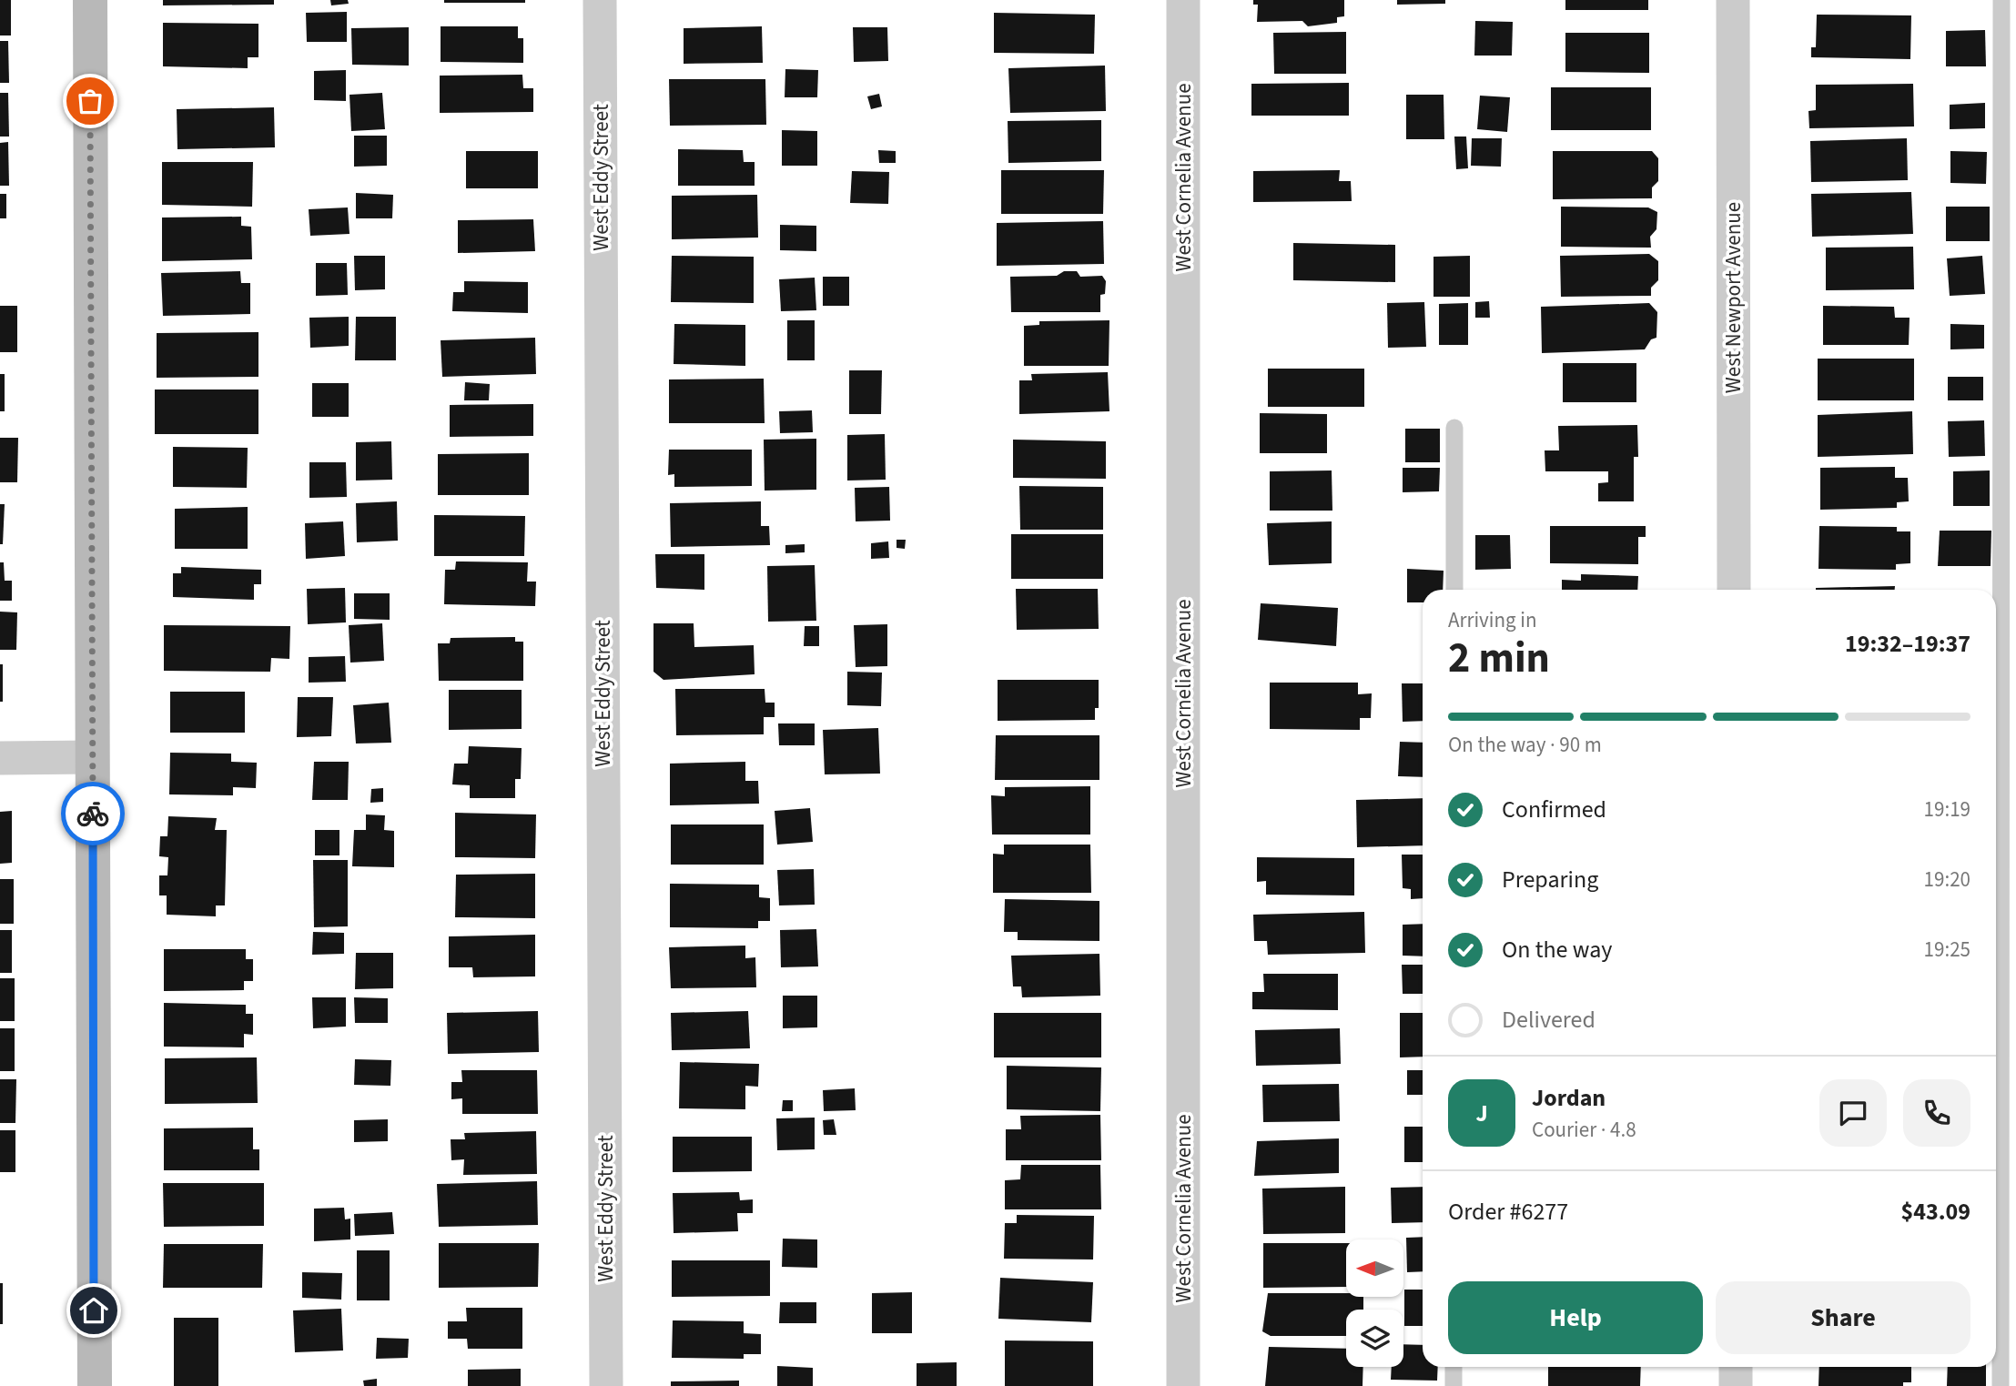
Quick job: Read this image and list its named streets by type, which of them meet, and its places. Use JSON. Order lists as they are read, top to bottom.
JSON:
{
  "streets": {
    "street": ["West Eddy Street", "West Cornelia Avenue", "West Newport Avenue"]
  },
  "north": "left",
  "page": {
    "heading": ["2 min", "Arriving in", "19:32–19:37"],
    "panel": [
      "Jordan",
      "Courier · 4.8",
      "Order #6277",
      "$43.09"
    ],
    "bar": "On the way · 90 m",
    "list": [
      ["Confirmed", "19:19"],
      ["Preparing", "19:20"],
      ["On the way", "19:25"],
      "Delivered"
    ],
    "round": "J",
    "buttons": ["Help", "Share"]
  }
}
